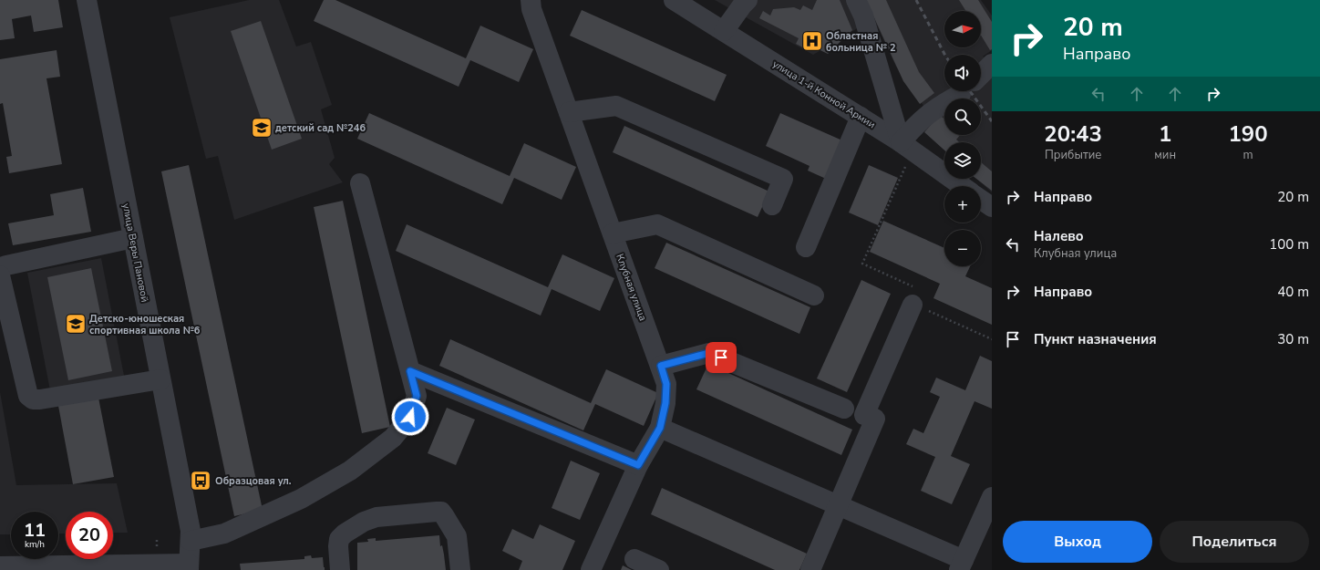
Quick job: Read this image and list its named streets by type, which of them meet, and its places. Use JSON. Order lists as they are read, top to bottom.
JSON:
{
  "streets": {
    "street": ["улица 1-й Конной Армии", "улица Веры Пановой", "Клубная улица"]
  },
  "places": {
    "hospital": ["Областная больница № 2"],
    "school or university": ["детский сад №246", "Детско-юношеская спортивная школа №6"],
    "bus stop": ["Образцовая ул."]
  },
  "north": "right",
  "page": {
    "turn": ["20 m", "Направо"],
    "map_buttons": ["+", "−"],
    "eta": [
      "20:43",
      "Прибытие",
      "1",
      "мин",
      "190",
      "m"
    ],
    "list": [
      {
        "name": "Направо",
        "value": "20 m"
      },
      {
        "name": "Налево",
        "note": "Клубная улица",
        "value": "100 m"
      },
      {
        "name": "Направо",
        "value": "40 m"
      },
      {
        "name": "Пункт назначения",
        "value": "30 m"
      }
    ],
    "speed": "11 km/h",
    "limit": "20",
    "buttons": ["Выход", "Поделиться"]
  }
}
